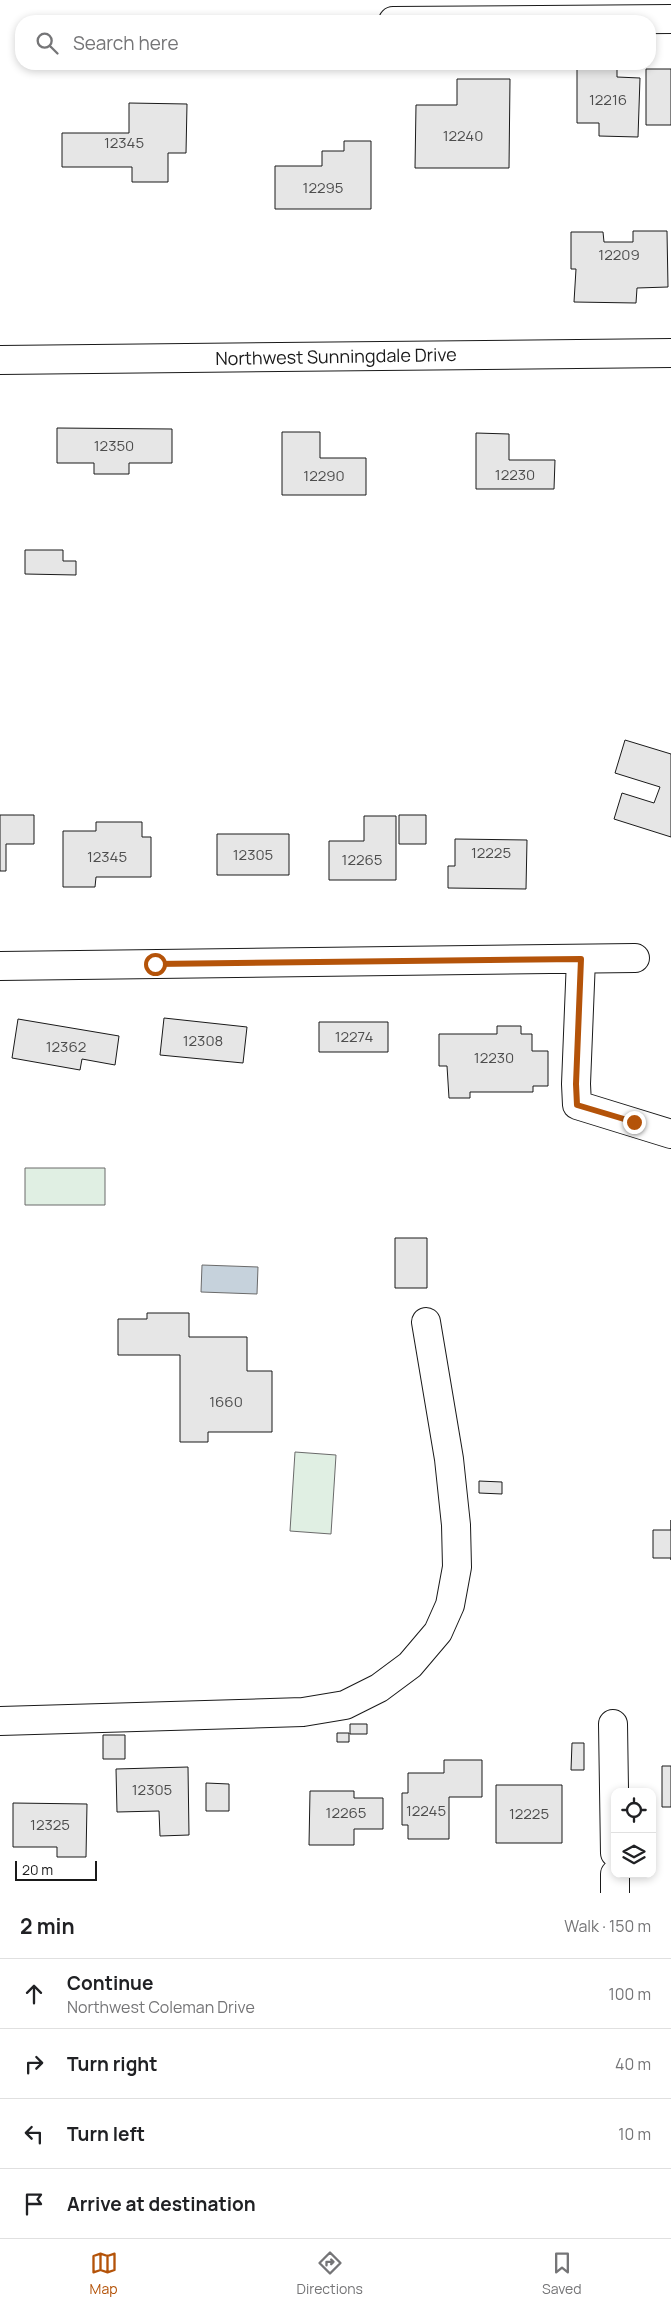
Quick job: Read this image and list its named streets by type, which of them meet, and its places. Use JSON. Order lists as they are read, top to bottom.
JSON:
{
  "streets": {
    "street": ["Northwest Sunningdale Drive"]
  },
  "house_numbers": [
    "12216",
    "12240",
    "12345",
    "12295",
    "12209",
    "12350",
    "12230",
    "12290",
    "12225",
    "12305",
    "12345",
    "12265",
    "12274",
    "12308",
    "12362",
    "12230",
    "1660",
    "12305",
    "12245",
    "12265",
    "12225",
    "12325"
  ],
  "scale_bar": "20 m",
  "page": {
    "search": "Search here",
    "scale": "20 m",
    "heading": ["2 min", "Walk · 150 m"],
    "list": [
      ["Continue", "Northwest Coleman Drive", "100 m"],
      ["Turn right", "40 m"],
      ["Turn left", "10 m"],
      "Arrive at destination"
    ],
    "nav": ["Map", "Directions", "Saved"]
  }
}
